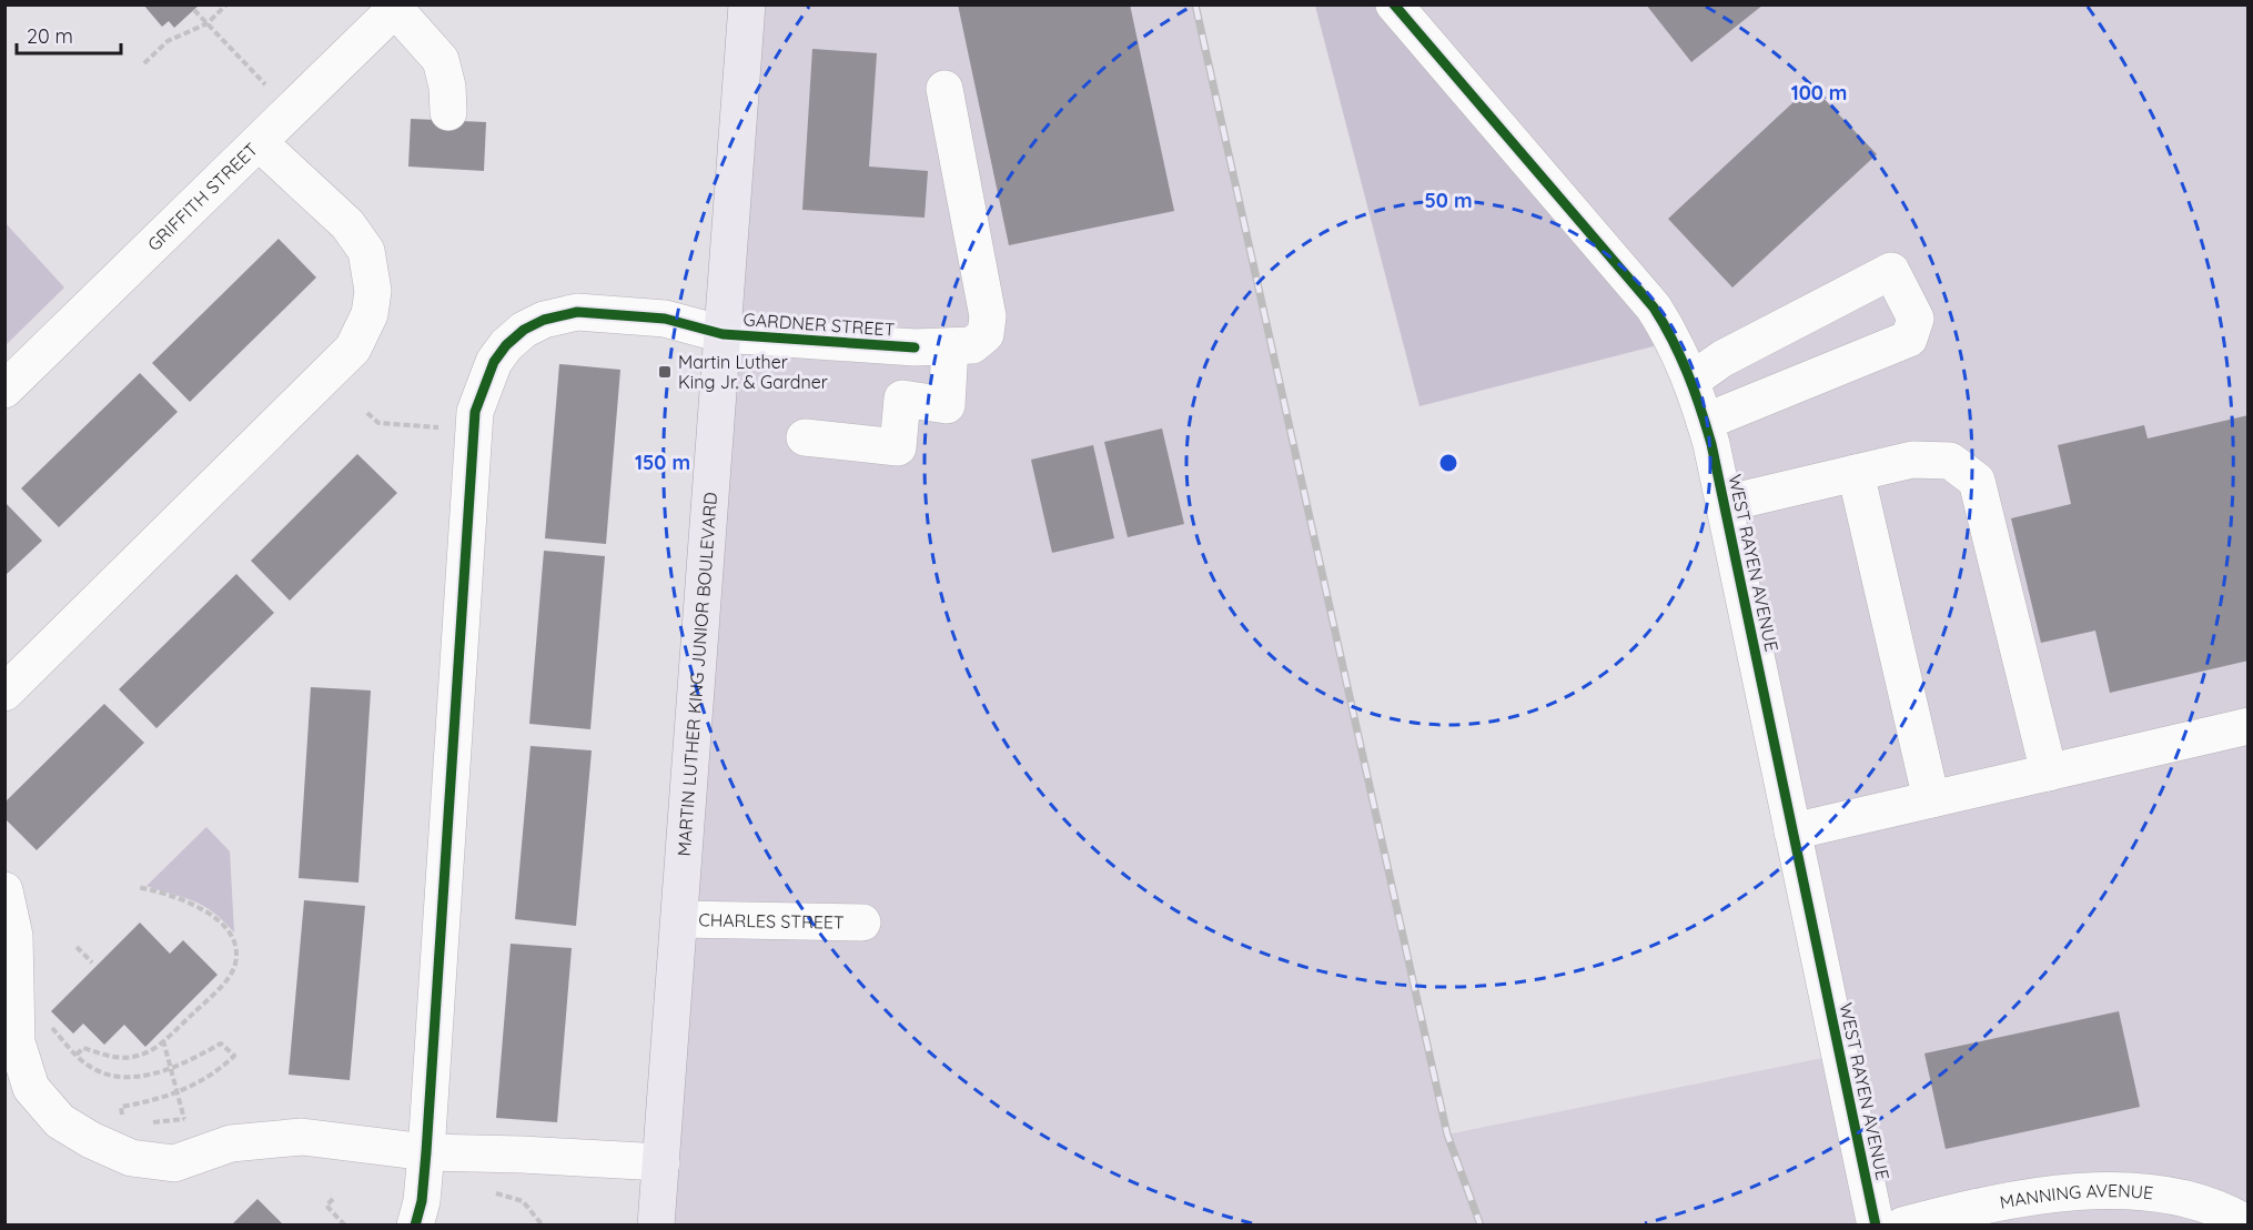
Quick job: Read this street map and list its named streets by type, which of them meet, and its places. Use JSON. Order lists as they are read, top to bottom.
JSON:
{
  "streets": {
    "main road": ["MARTIN LUTHER KING JUNIOR BOULEVARD"],
    "street": [
      "GRIFFITH STREET",
      "GARDNER STREET",
      "WEST RAYEN AVENUE",
      "CHARLES STREET",
      "MANNING AVENUE"
    ]
  },
  "crossings": [
    ["GARDNER STREET", "MARTIN LUTHER KING JUNIOR BOULEVARD"],
    ["MARTIN LUTHER KING JUNIOR BOULEVARD", "CHARLES STREET"]
  ],
  "places": {
    "transit": ["Martin Luther King Jr. & Gardner"]
  },
  "scale_bar": "20 m",
  "rings": ["100 m", "50 m", "150 m"]
}
